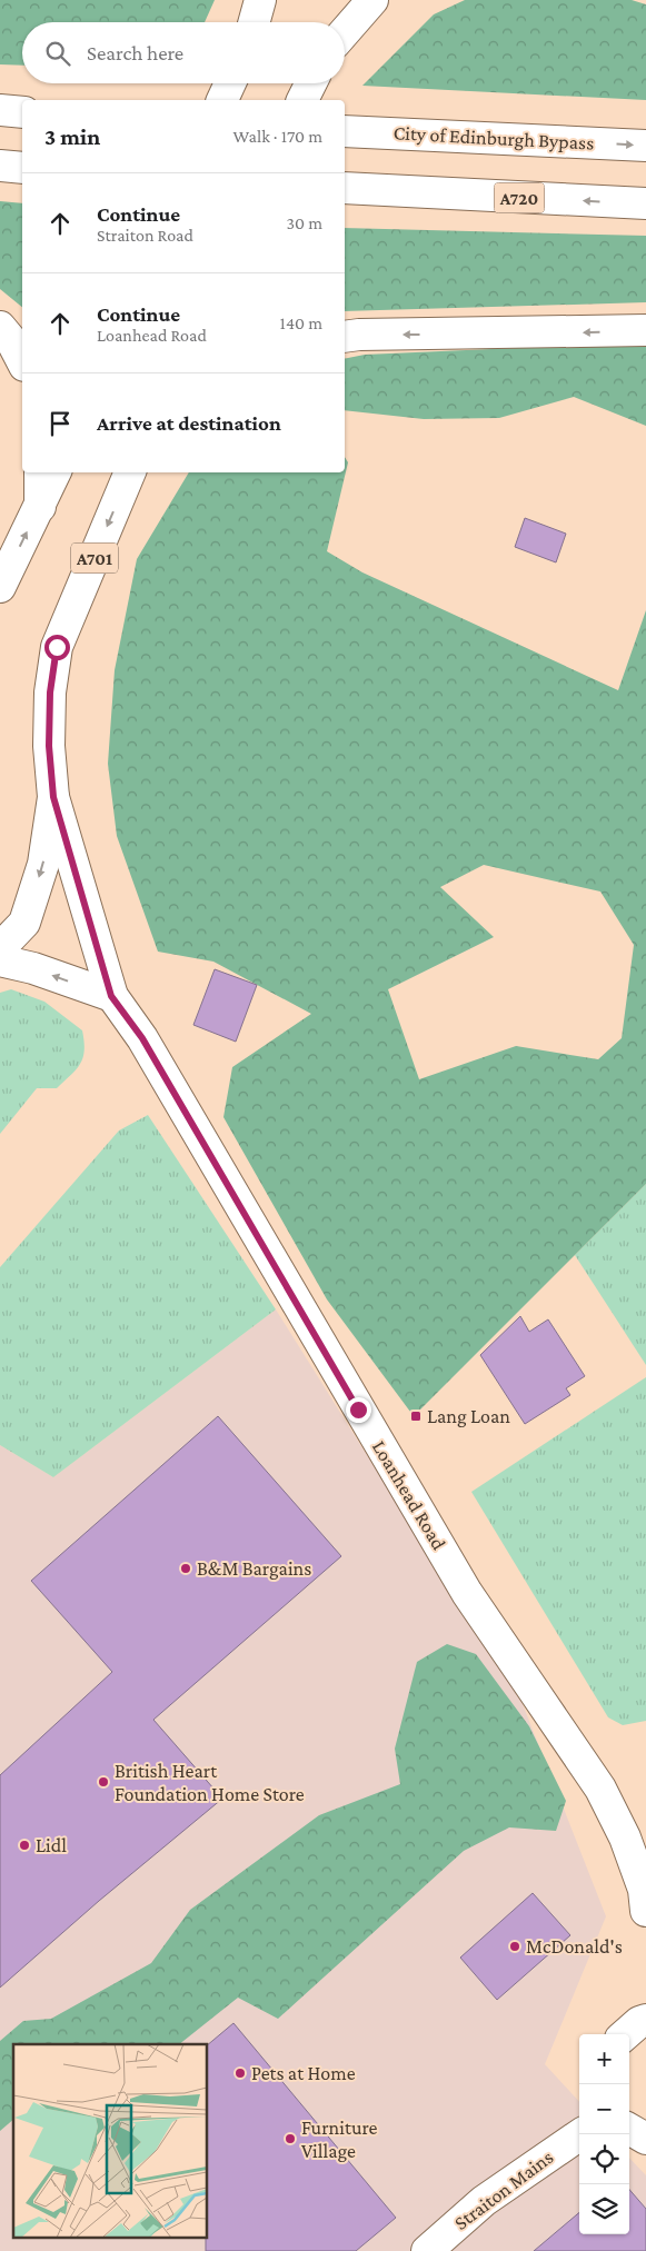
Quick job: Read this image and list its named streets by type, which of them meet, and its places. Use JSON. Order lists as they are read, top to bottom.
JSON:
{
  "streets": {
    "main road": [
      "City of Edinburgh Bypass",
      "A720",
      "A701",
      "Loanhead Road",
      "Straiton Mains"
    ]
  },
  "crossings": [
    ["A701", "Loanhead Road"]
  ],
  "places": {
    "transit": ["Lang Loan"],
    "other": [
      "B&M Bargains",
      "British Heart Foundation Home Store",
      "Lidl",
      "McDonald's",
      "Pets at Home",
      "Furniture Village"
    ]
  },
  "page": {
    "search": "Search here",
    "heading": ["3 min", "Walk · 170 m"],
    "list": [
      ["Continue", "Straiton Road", "30 m"],
      ["Continue", "Loanhead Road", "140 m"],
      "Arrive at destination"
    ],
    "map_buttons": ["+", "−"]
  }
}
